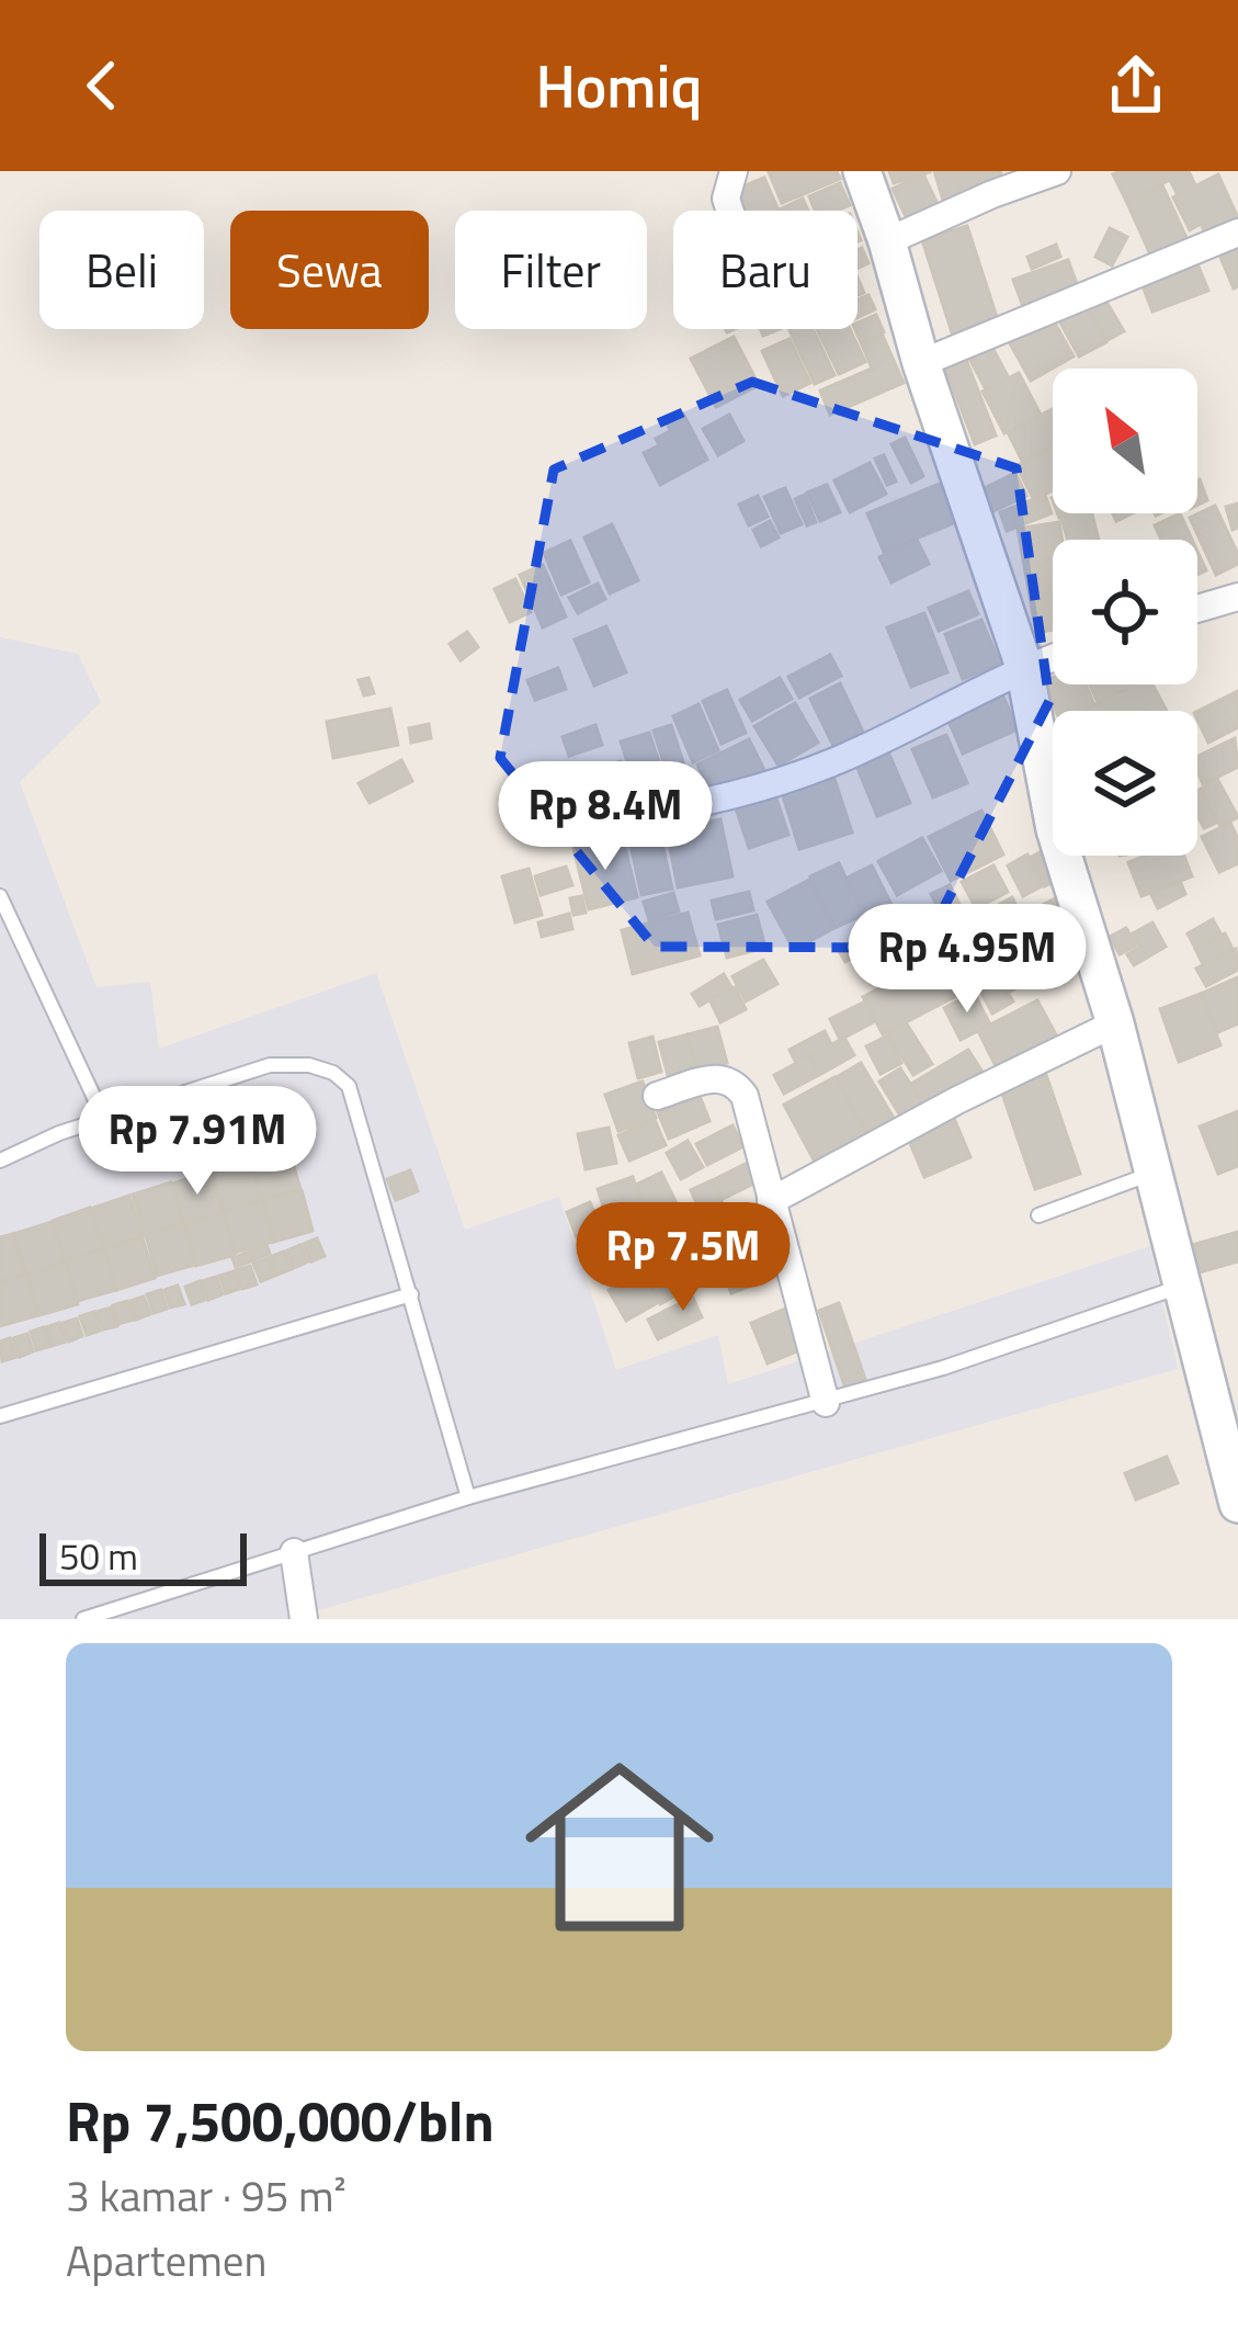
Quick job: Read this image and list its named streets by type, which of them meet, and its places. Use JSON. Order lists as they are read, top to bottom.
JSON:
{
  "scale_bar": "50 m",
  "north": "top left",
  "page": {
    "header": "Homiq",
    "chip": [
      "Beli",
      "Sewa",
      "Filter",
      "Baru"
    ],
    "price": [
      "Rp 8.4M",
      "Rp 4.95M",
      "Rp 7.91M",
      "Rp 7.5M"
    ],
    "scale": "50 m",
    "list": [
      {
        "name": "Rp 7,500,000/bln",
        "note": "3 kamar · 95 m² · Apartemen"
      }
    ]
  }
}
